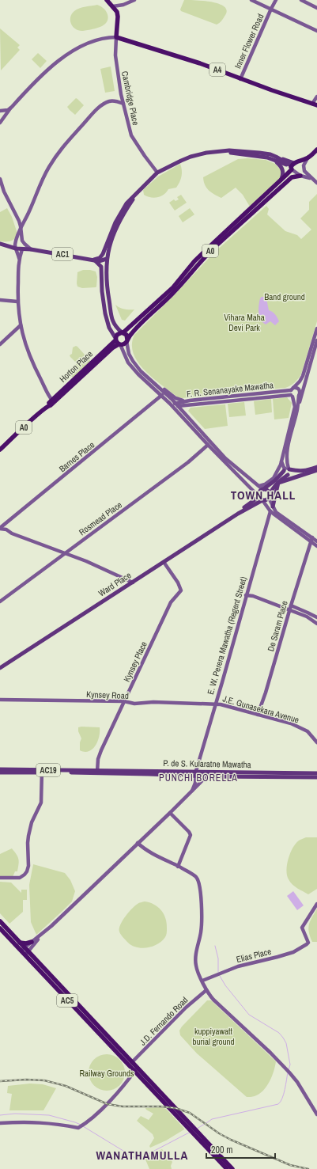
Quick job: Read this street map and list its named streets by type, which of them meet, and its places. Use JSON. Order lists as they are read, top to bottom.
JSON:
{
  "streets": {
    "highway": [
      "A4",
      "A0",
      "Horton Place",
      "AC5"
    ],
    "main road": [
      "Inner Flower Road",
      "Cambridge Place",
      "AC1",
      "F. R. Senanayake Mawatha",
      "Barnes Place",
      "Rosmead Place",
      "Ward Place",
      "De Saram Place",
      "E. W. Perera Mawatha (Regent Street)",
      "Kynsey Place",
      "Kynsey Road",
      "J.E. Gunasekara Avenue",
      "P. de S. Kularatne Mawatha",
      "AC19",
      "Elias Place",
      "J.D. Fernando Road"
    ]
  },
  "crossings": [
    ["Inner Flower Road", "A4"],
    ["A4", "Cambridge Place"],
    ["A0", "Horton Place"],
    ["Ward Place", "Kynsey Place"],
    ["De Saram Place", "J.E. Gunasekara Avenue"],
    ["E. W. Perera Mawatha (Regent Street)", "Kynsey Road"],
    ["E. W. Perera Mawatha (Regent Street)", "J.E. Gunasekara Avenue"],
    ["E. W. Perera Mawatha (Regent Street)", "P. de S. Kularatne Mawatha"],
    ["Kynsey Place", "Kynsey Road"],
    ["Kynsey Place", "P. de S. Kularatne Mawatha"],
    ["Kynsey Place", "AC19"],
    ["Kynsey Road", "J.E. Gunasekara Avenue"],
    ["P. de S. Kularatne Mawatha", "AC19"],
    ["AC5", "J.D. Fernando Road"]
  ],
  "districts": ["TOWN HALL", "PUNCHI BORELLA", "WANATHAMULLA"],
  "parks": [
    "Band ground",
    "Vihara Maha Devi Park",
    "kuppiyawatt burial ground",
    "Railway Grounds"
  ],
  "scale_bar": "200 m"
}
